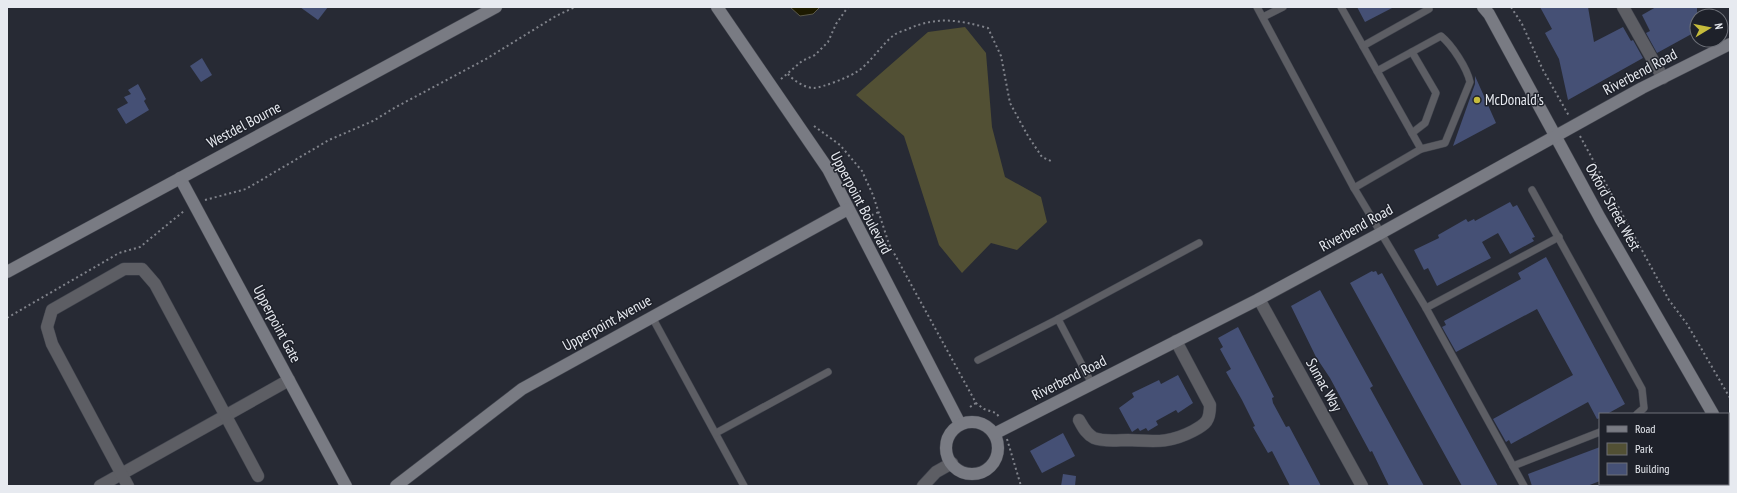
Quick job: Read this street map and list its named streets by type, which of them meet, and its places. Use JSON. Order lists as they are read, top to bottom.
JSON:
{
  "streets": {
    "street": [
      "Riverbend Road",
      "Westdel Bourne",
      "Upperpoint Boulevard",
      "Oxford Street West",
      "Upperpoint Avenue",
      "Upperpoint Gate",
      "Sumac Way"
    ]
  },
  "crossings": [
    ["Riverbend Road", "Upperpoint Boulevard"],
    ["Riverbend Road", "Oxford Street West"],
    ["Riverbend Road", "Sumac Way"],
    ["Westdel Bourne", "Upperpoint Gate"],
    ["Upperpoint Boulevard", "Upperpoint Avenue"]
  ],
  "places": ["McDonald's"],
  "legend": ["Road", "Park", "Building"],
  "north": "right"
}
